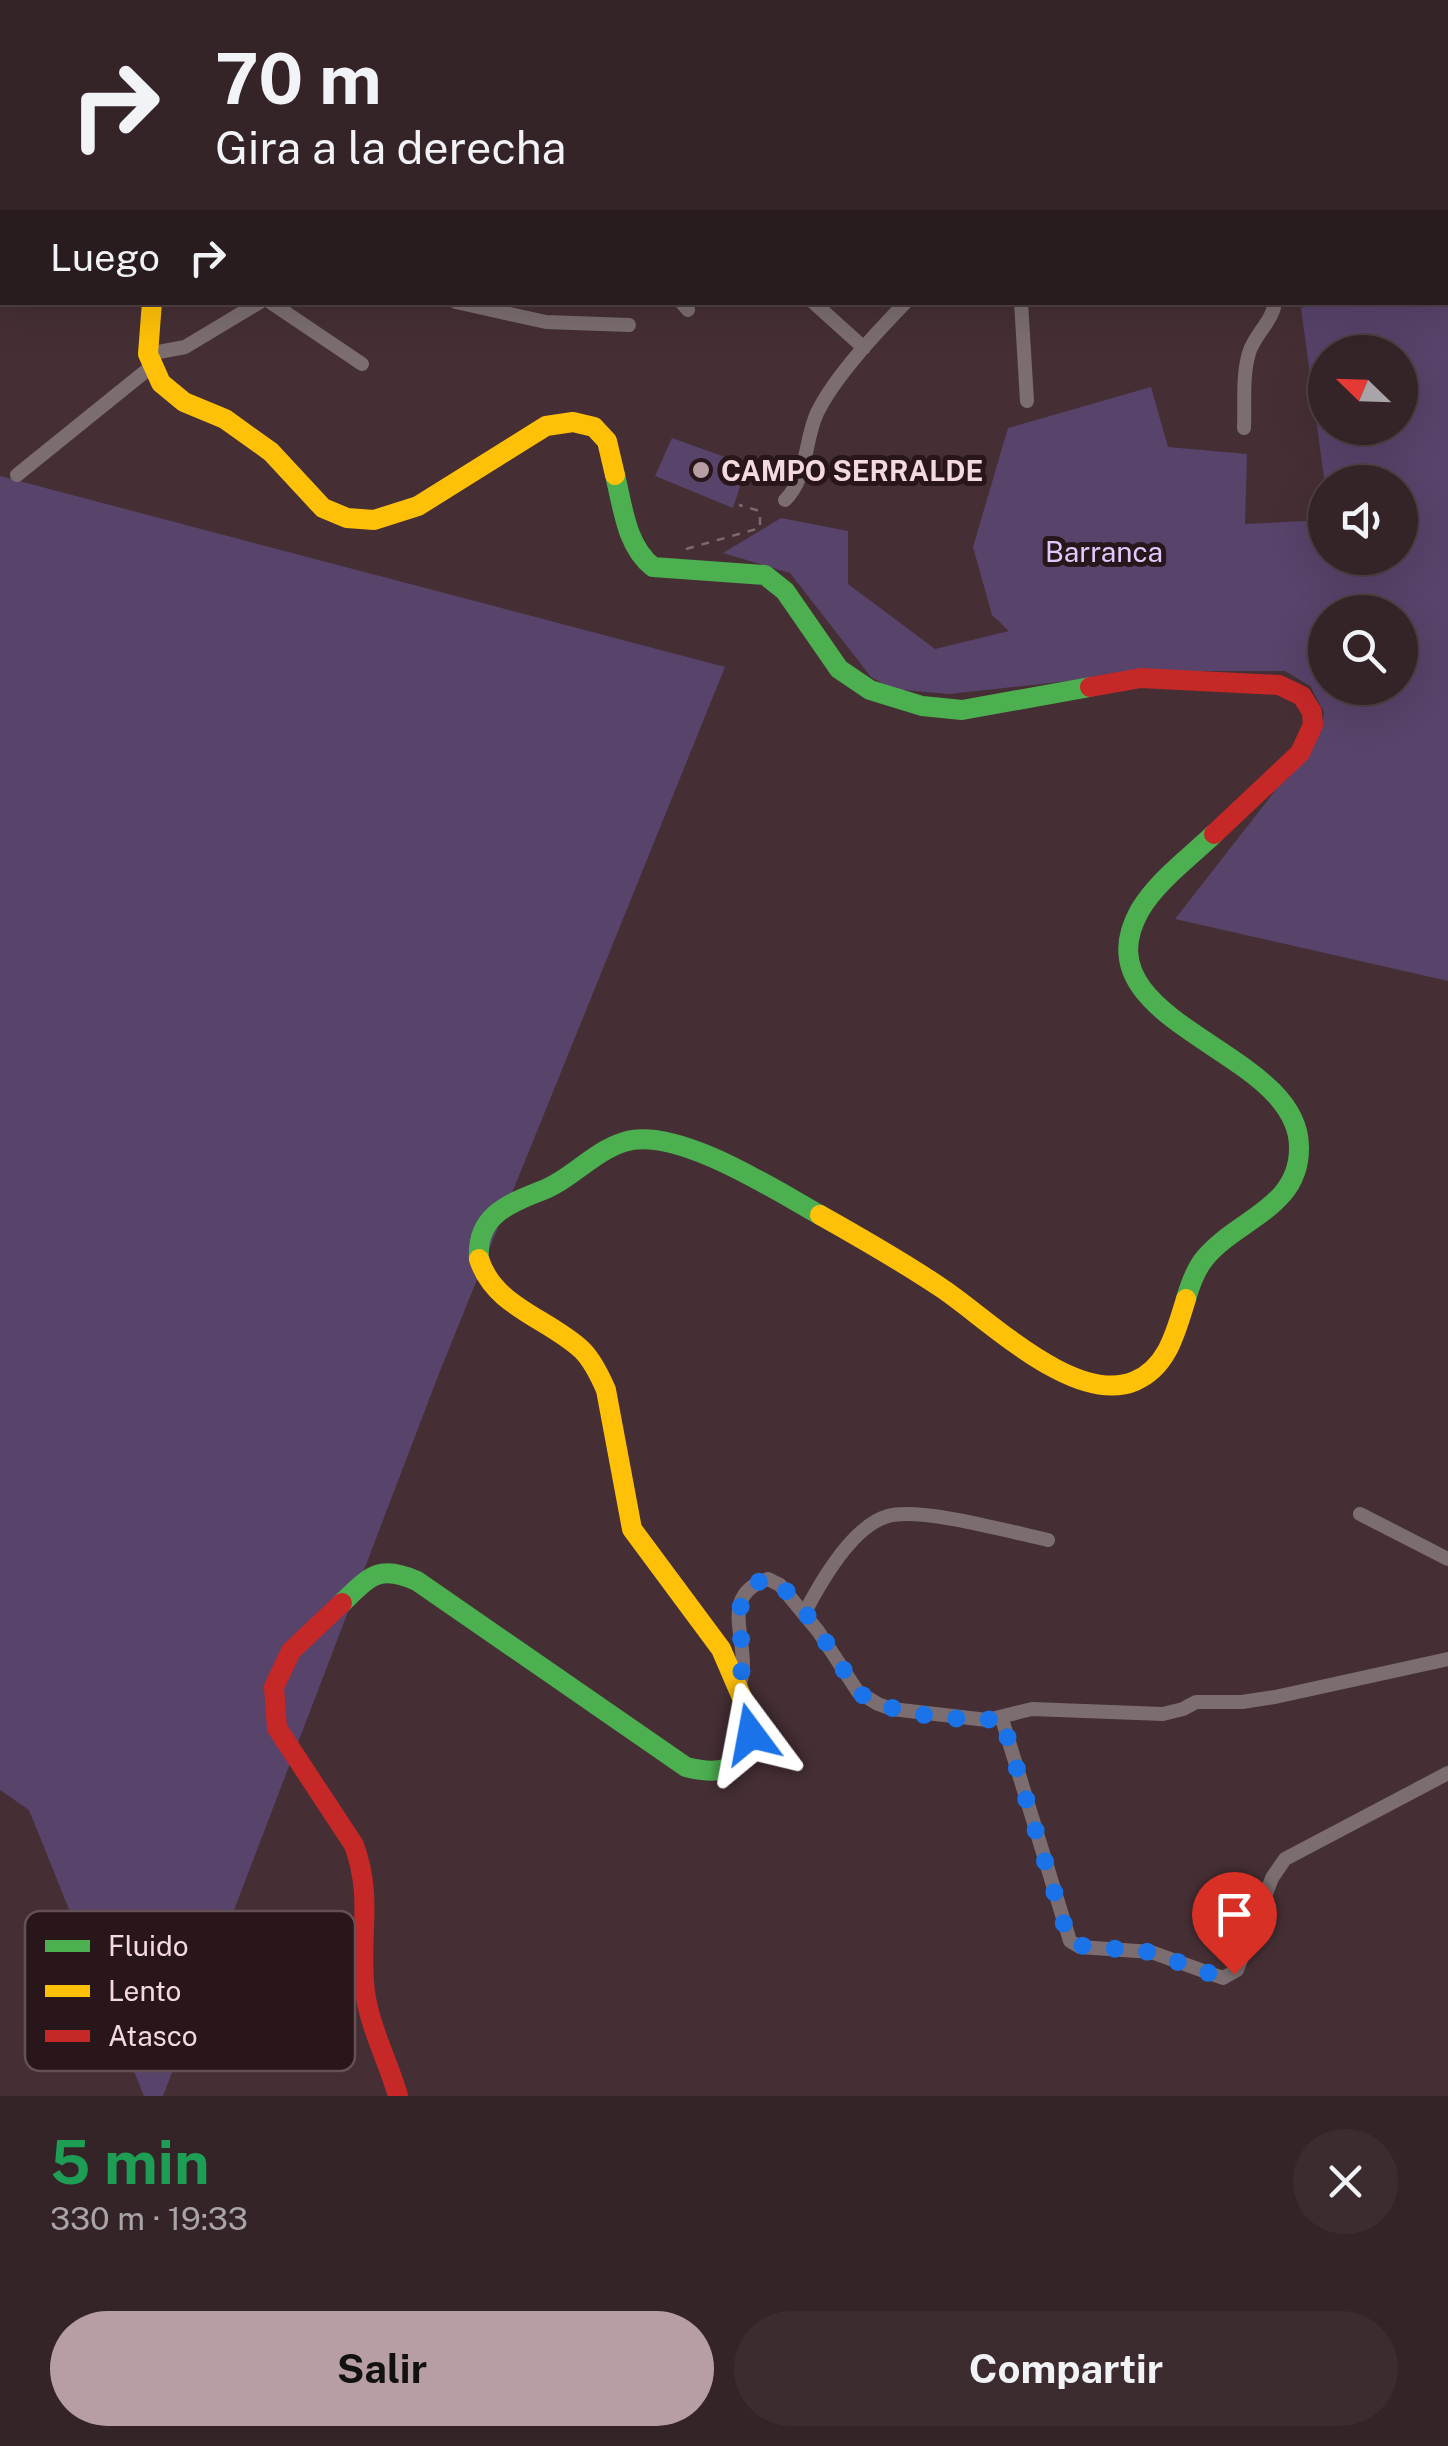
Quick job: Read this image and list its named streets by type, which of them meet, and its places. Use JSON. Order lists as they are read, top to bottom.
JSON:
{
  "parks": ["Barranca"],
  "places": ["CAMPO SERRALDE"],
  "legend": ["Fluido", "Lento", "Atasco"],
  "north": "top left",
  "page": {
    "turn": ["70 m", "Gira a la derecha"],
    "then": "Luego",
    "heading": ["5 min", "330 m · 19:33"],
    "buttons": ["Salir", "Compartir"]
  }
}
